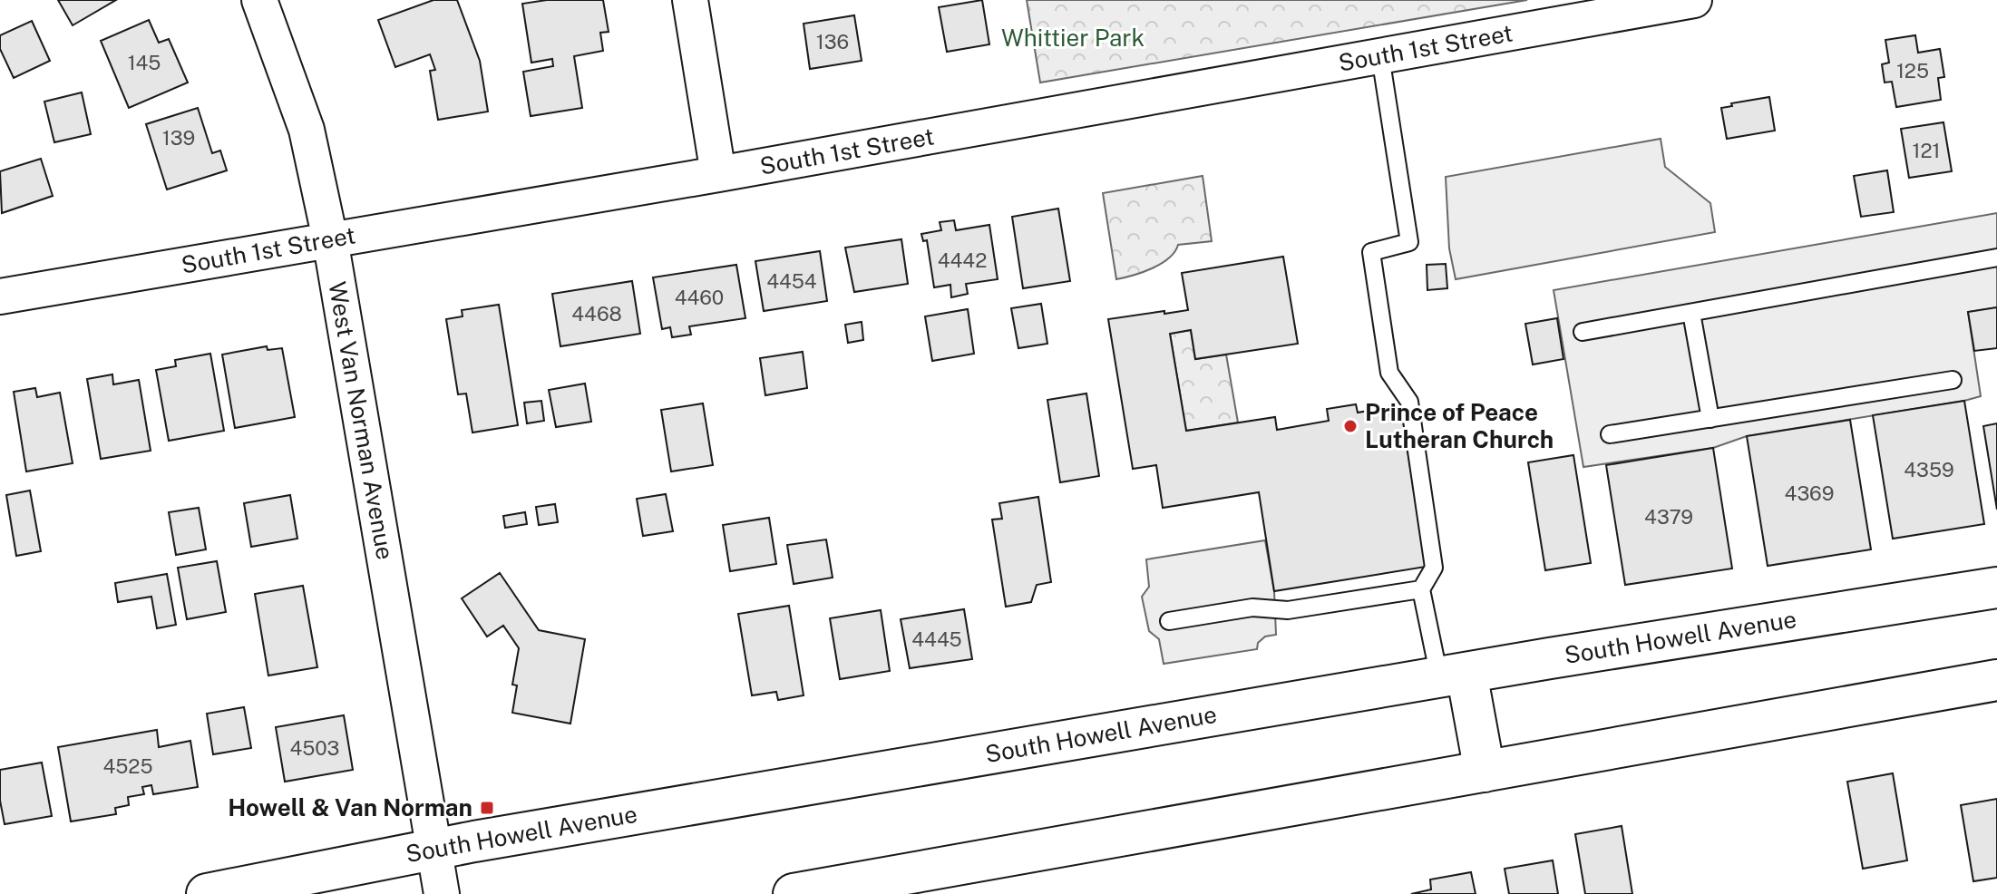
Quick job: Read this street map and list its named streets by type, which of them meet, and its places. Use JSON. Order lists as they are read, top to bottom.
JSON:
{
  "streets": {
    "main road": ["South Howell Avenue"],
    "street": ["South 1st Street", "West Van Norman Avenue"]
  },
  "crossings": [
    ["South 1st Street", "West Van Norman Avenue"],
    ["West Van Norman Avenue", "South Howell Avenue"]
  ],
  "parks": ["Whittier Park"],
  "places": {
    "other": ["Prince of Peace Lutheran Church"],
    "transit": ["Howell & Van Norman"]
  },
  "house_numbers": [
    "136",
    "145",
    "125",
    "139",
    "121",
    "4442",
    "4454",
    "4460",
    "4468",
    "4359",
    "4369",
    "4379",
    "4445",
    "4503",
    "4525"
  ]
}
